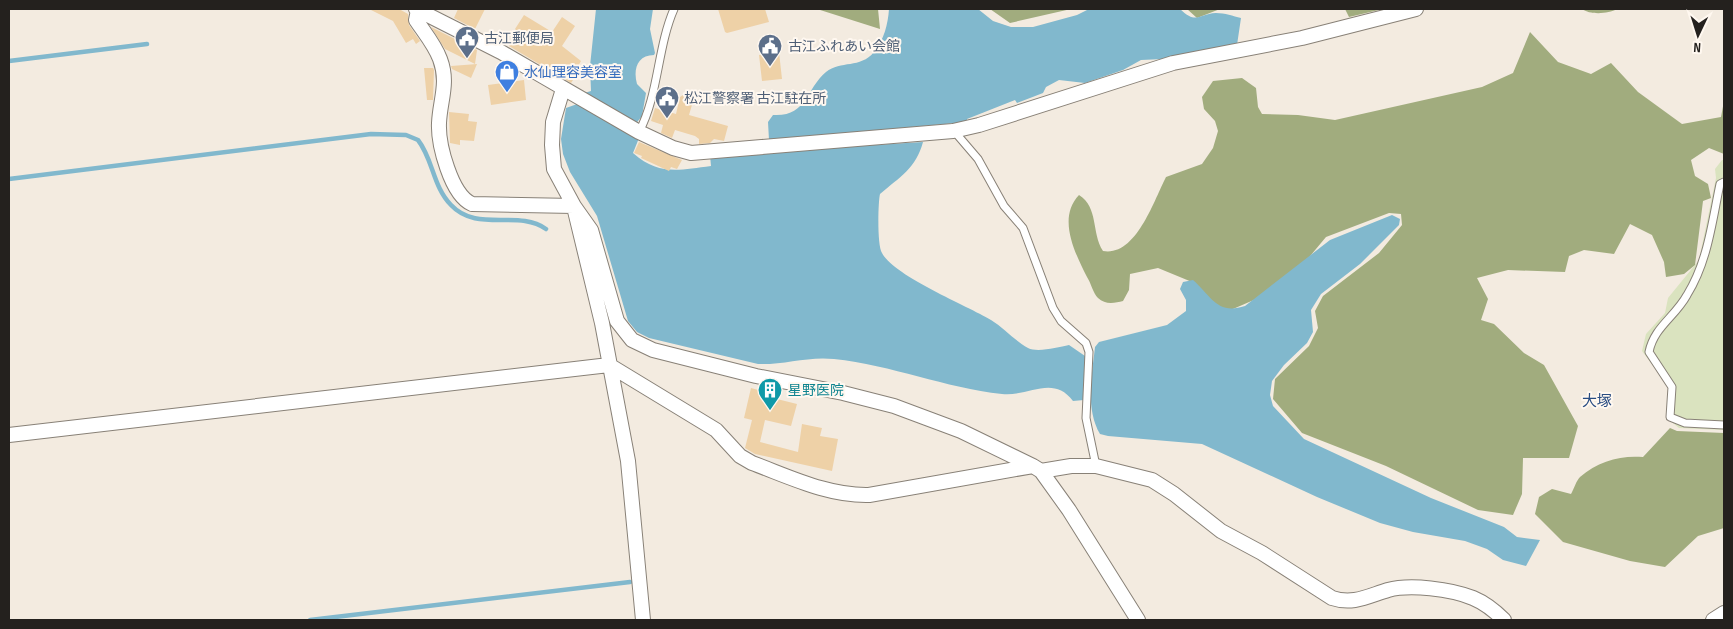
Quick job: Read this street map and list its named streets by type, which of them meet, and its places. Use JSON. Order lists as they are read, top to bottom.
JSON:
{
  "districts": ["大塚"],
  "places": {
    "public building": ["古江郵便局", "古江ふれあい会館", "松江警察署 古江駐在所"],
    "shop": ["水仙理容美容室"],
    "building": ["星野医院"]
  },
  "north": "bottom"
}
